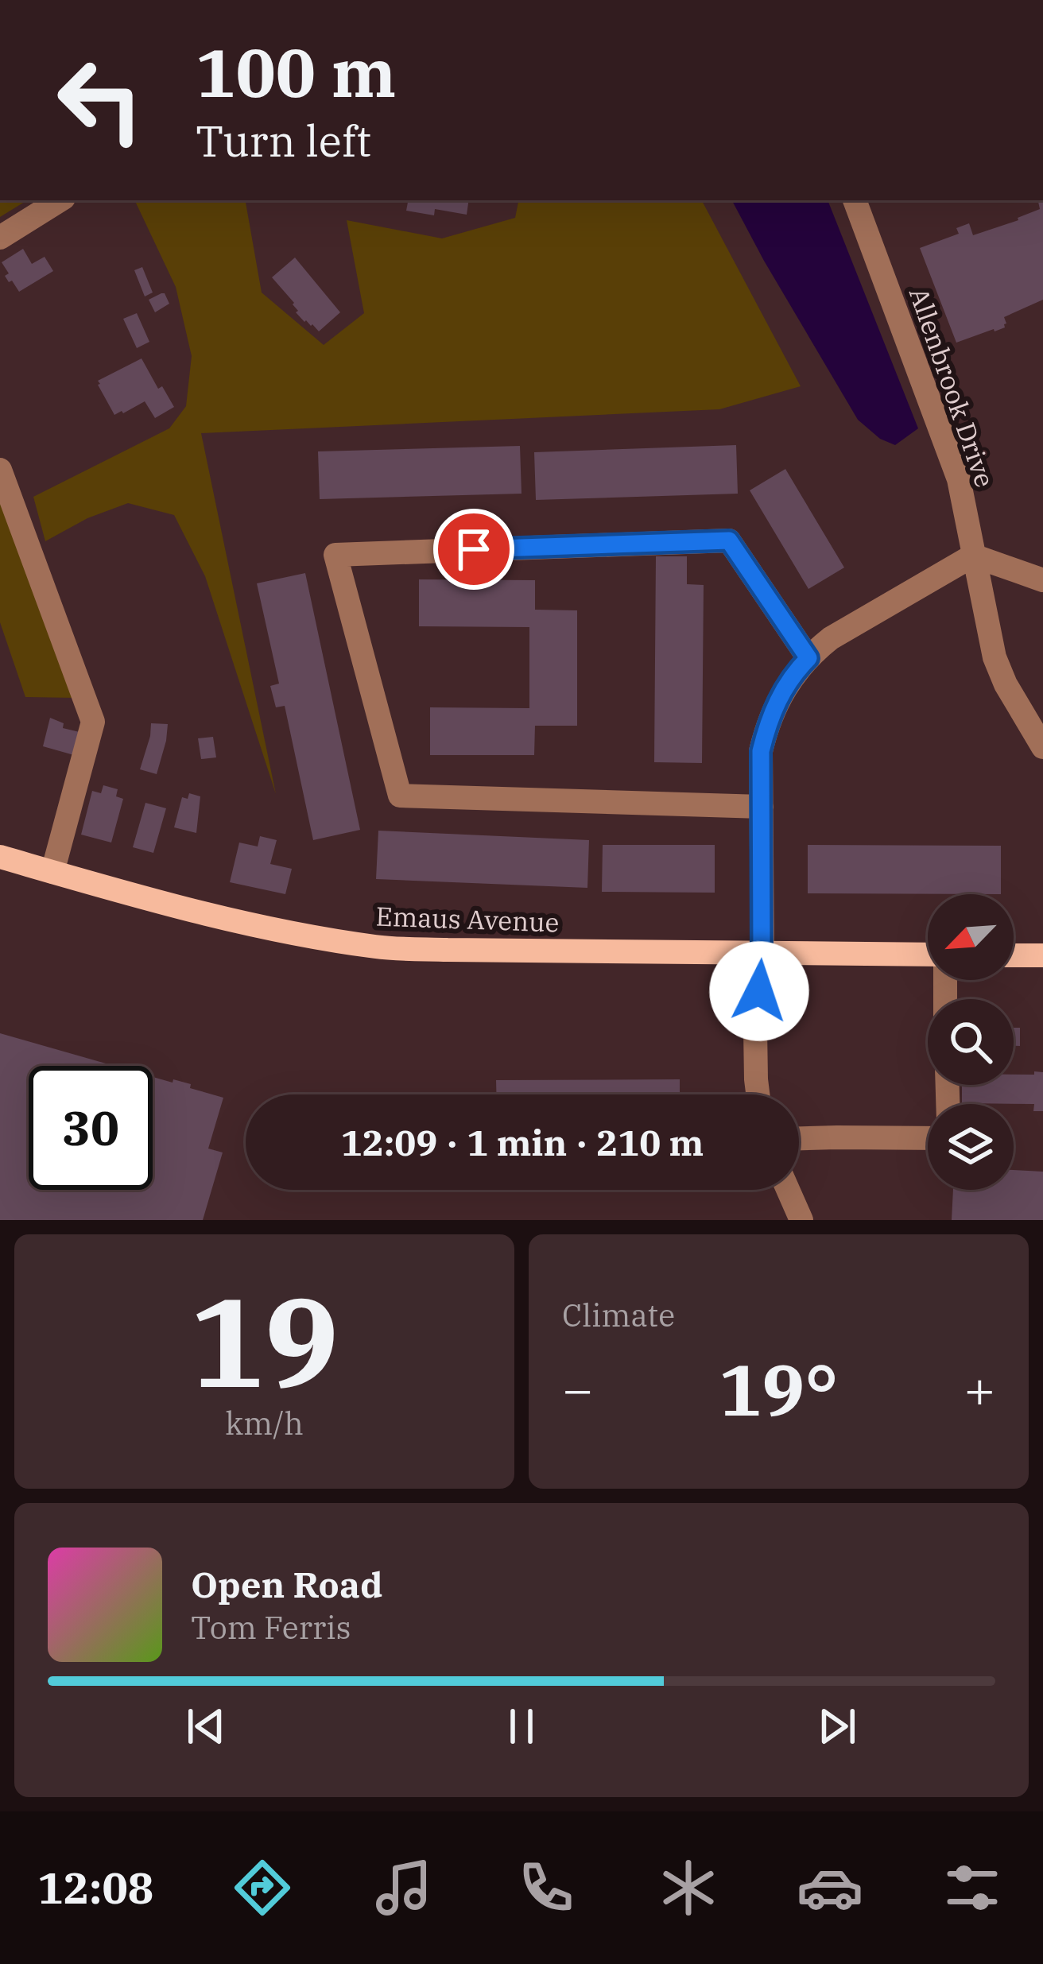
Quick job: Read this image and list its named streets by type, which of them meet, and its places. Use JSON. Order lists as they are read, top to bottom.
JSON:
{
  "streets": {
    "main road": ["Emaus Avenue"],
    "street": ["Allenbrook Drive"]
  },
  "north": "bottom left",
  "page": {
    "turn": ["100 m", "Turn left"],
    "limit": "30",
    "trip": "12:09 · 1 min · 210 m",
    "tile": [
      ["19", "km/h"],
      "Climate"
    ],
    "heat": ["−", "19°", "+"],
    "song": ["Open Road", "Tom Ferris"],
    "tabs": "12:08"
  }
}
